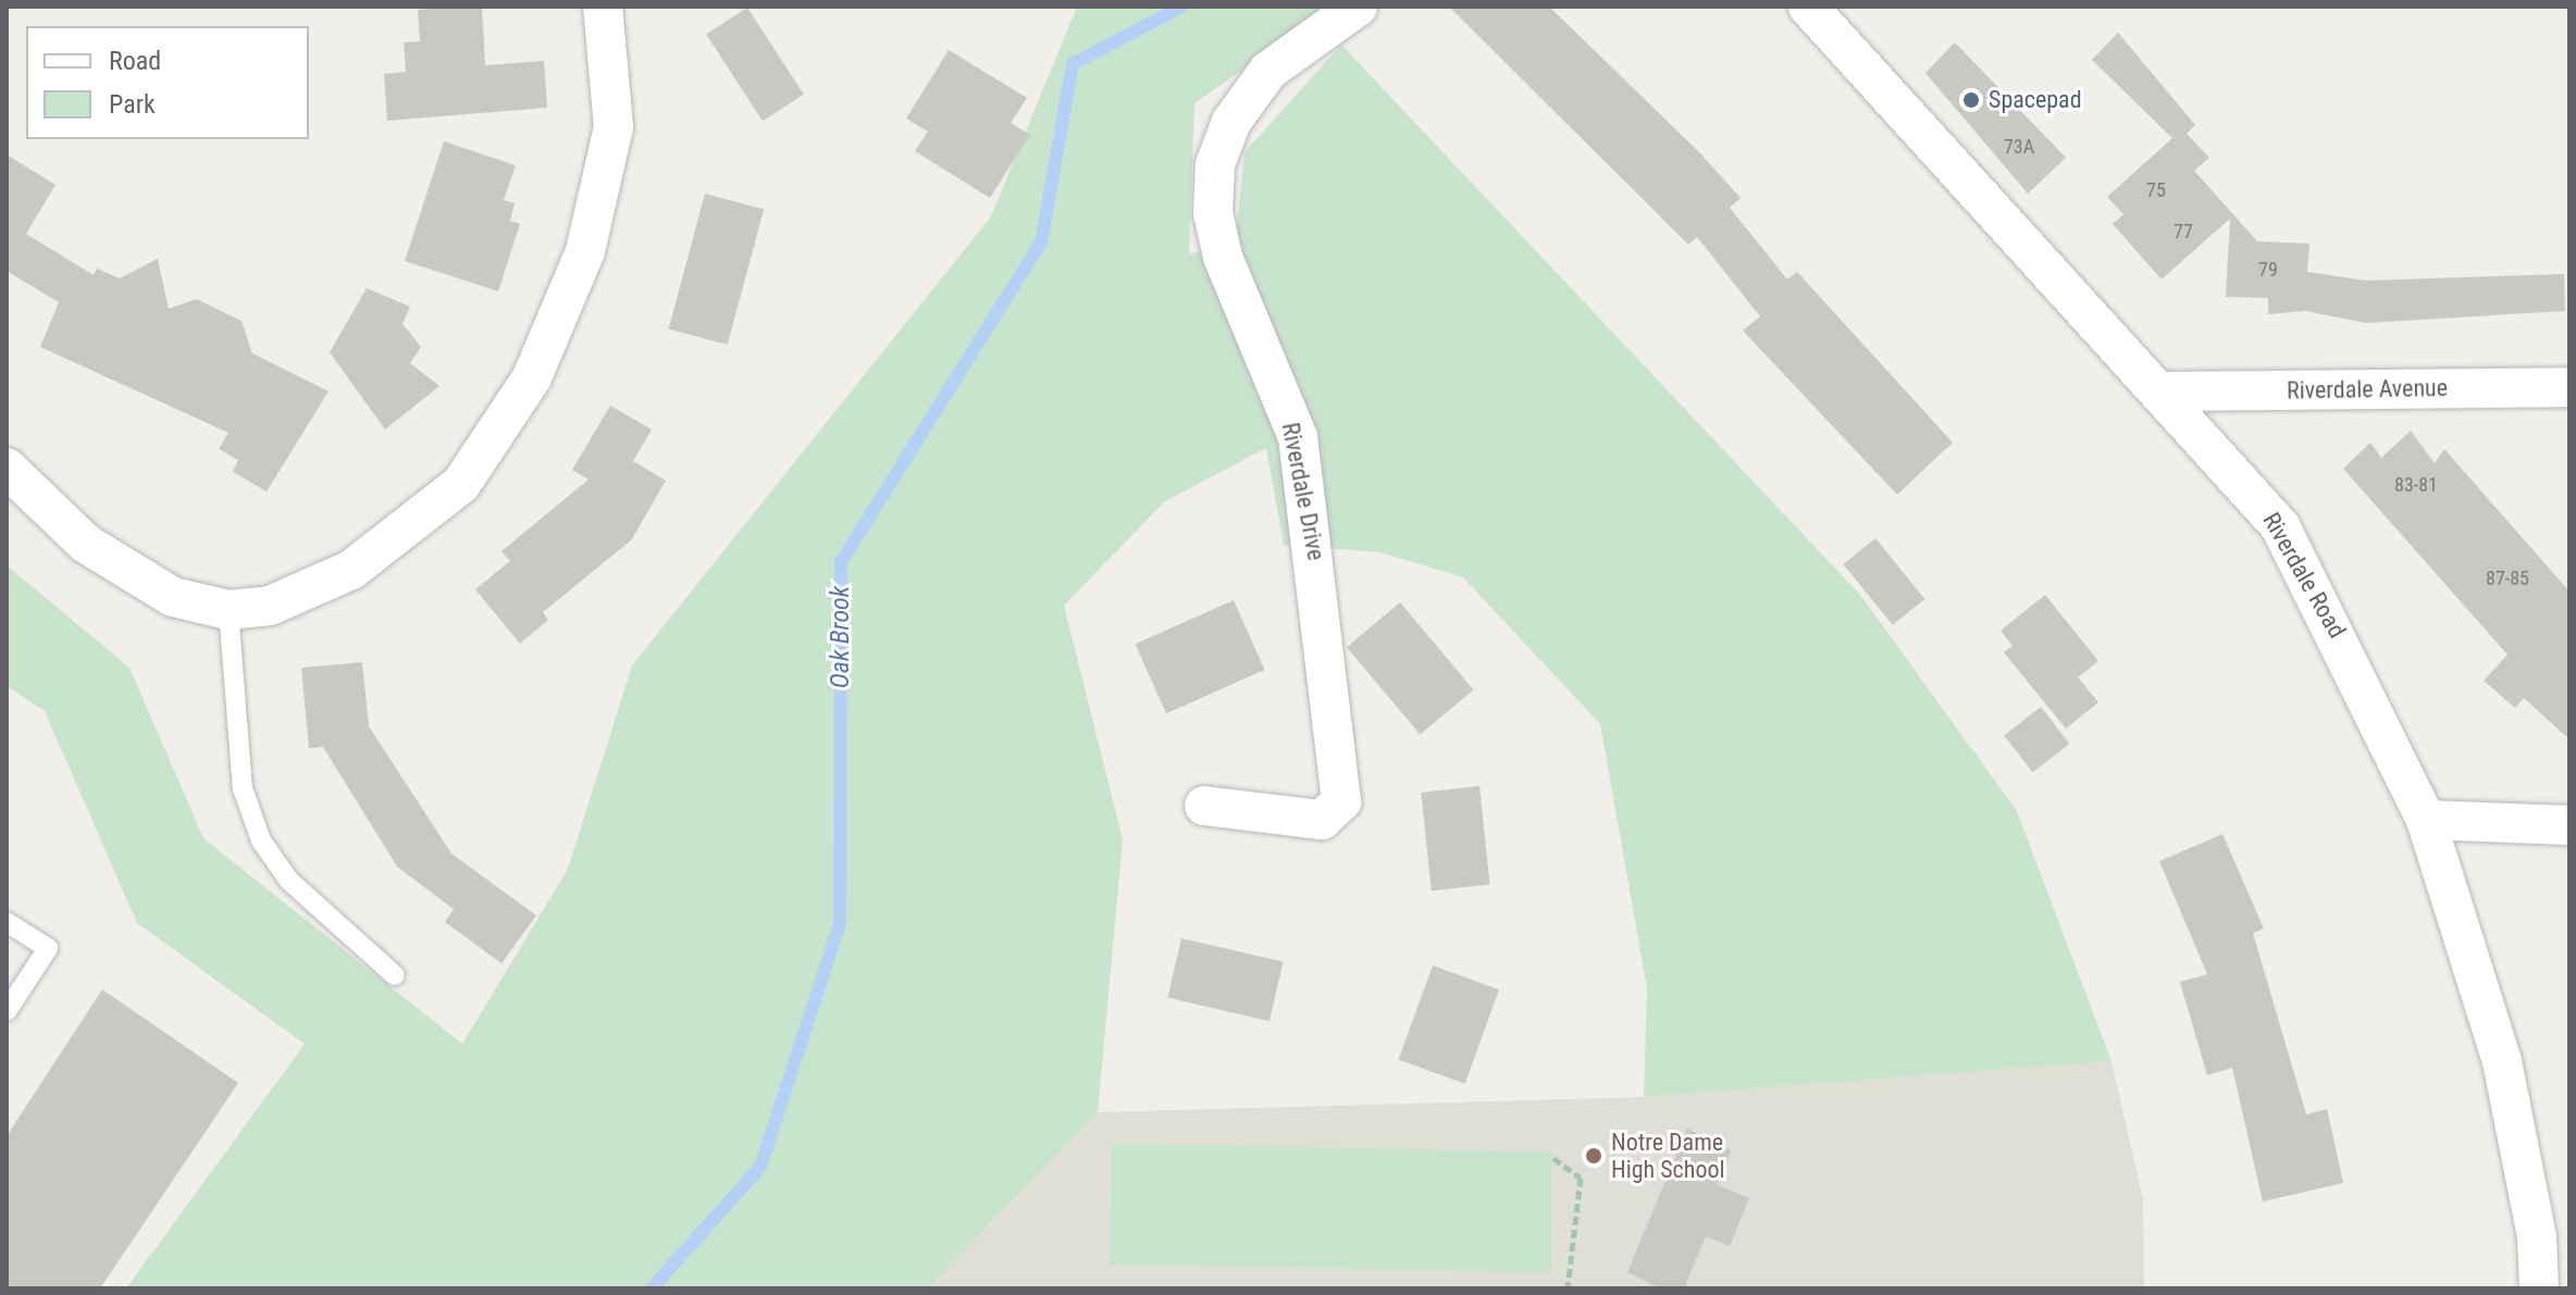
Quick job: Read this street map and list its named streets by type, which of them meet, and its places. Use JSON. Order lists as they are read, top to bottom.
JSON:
{
  "streets": {
    "street": ["Riverdale Avenue", "Riverdale Drive", "Riverdale Road"]
  },
  "crossings": [
    ["Riverdale Avenue", "Riverdale Road"]
  ],
  "water": ["Oak Brook"],
  "places": ["Spacepad", "Notre Dame High School"],
  "house_numbers": [
    "73A",
    "75",
    "77",
    "79",
    "83-81",
    "87-85"
  ],
  "legend": ["Road", "Park"]
}
